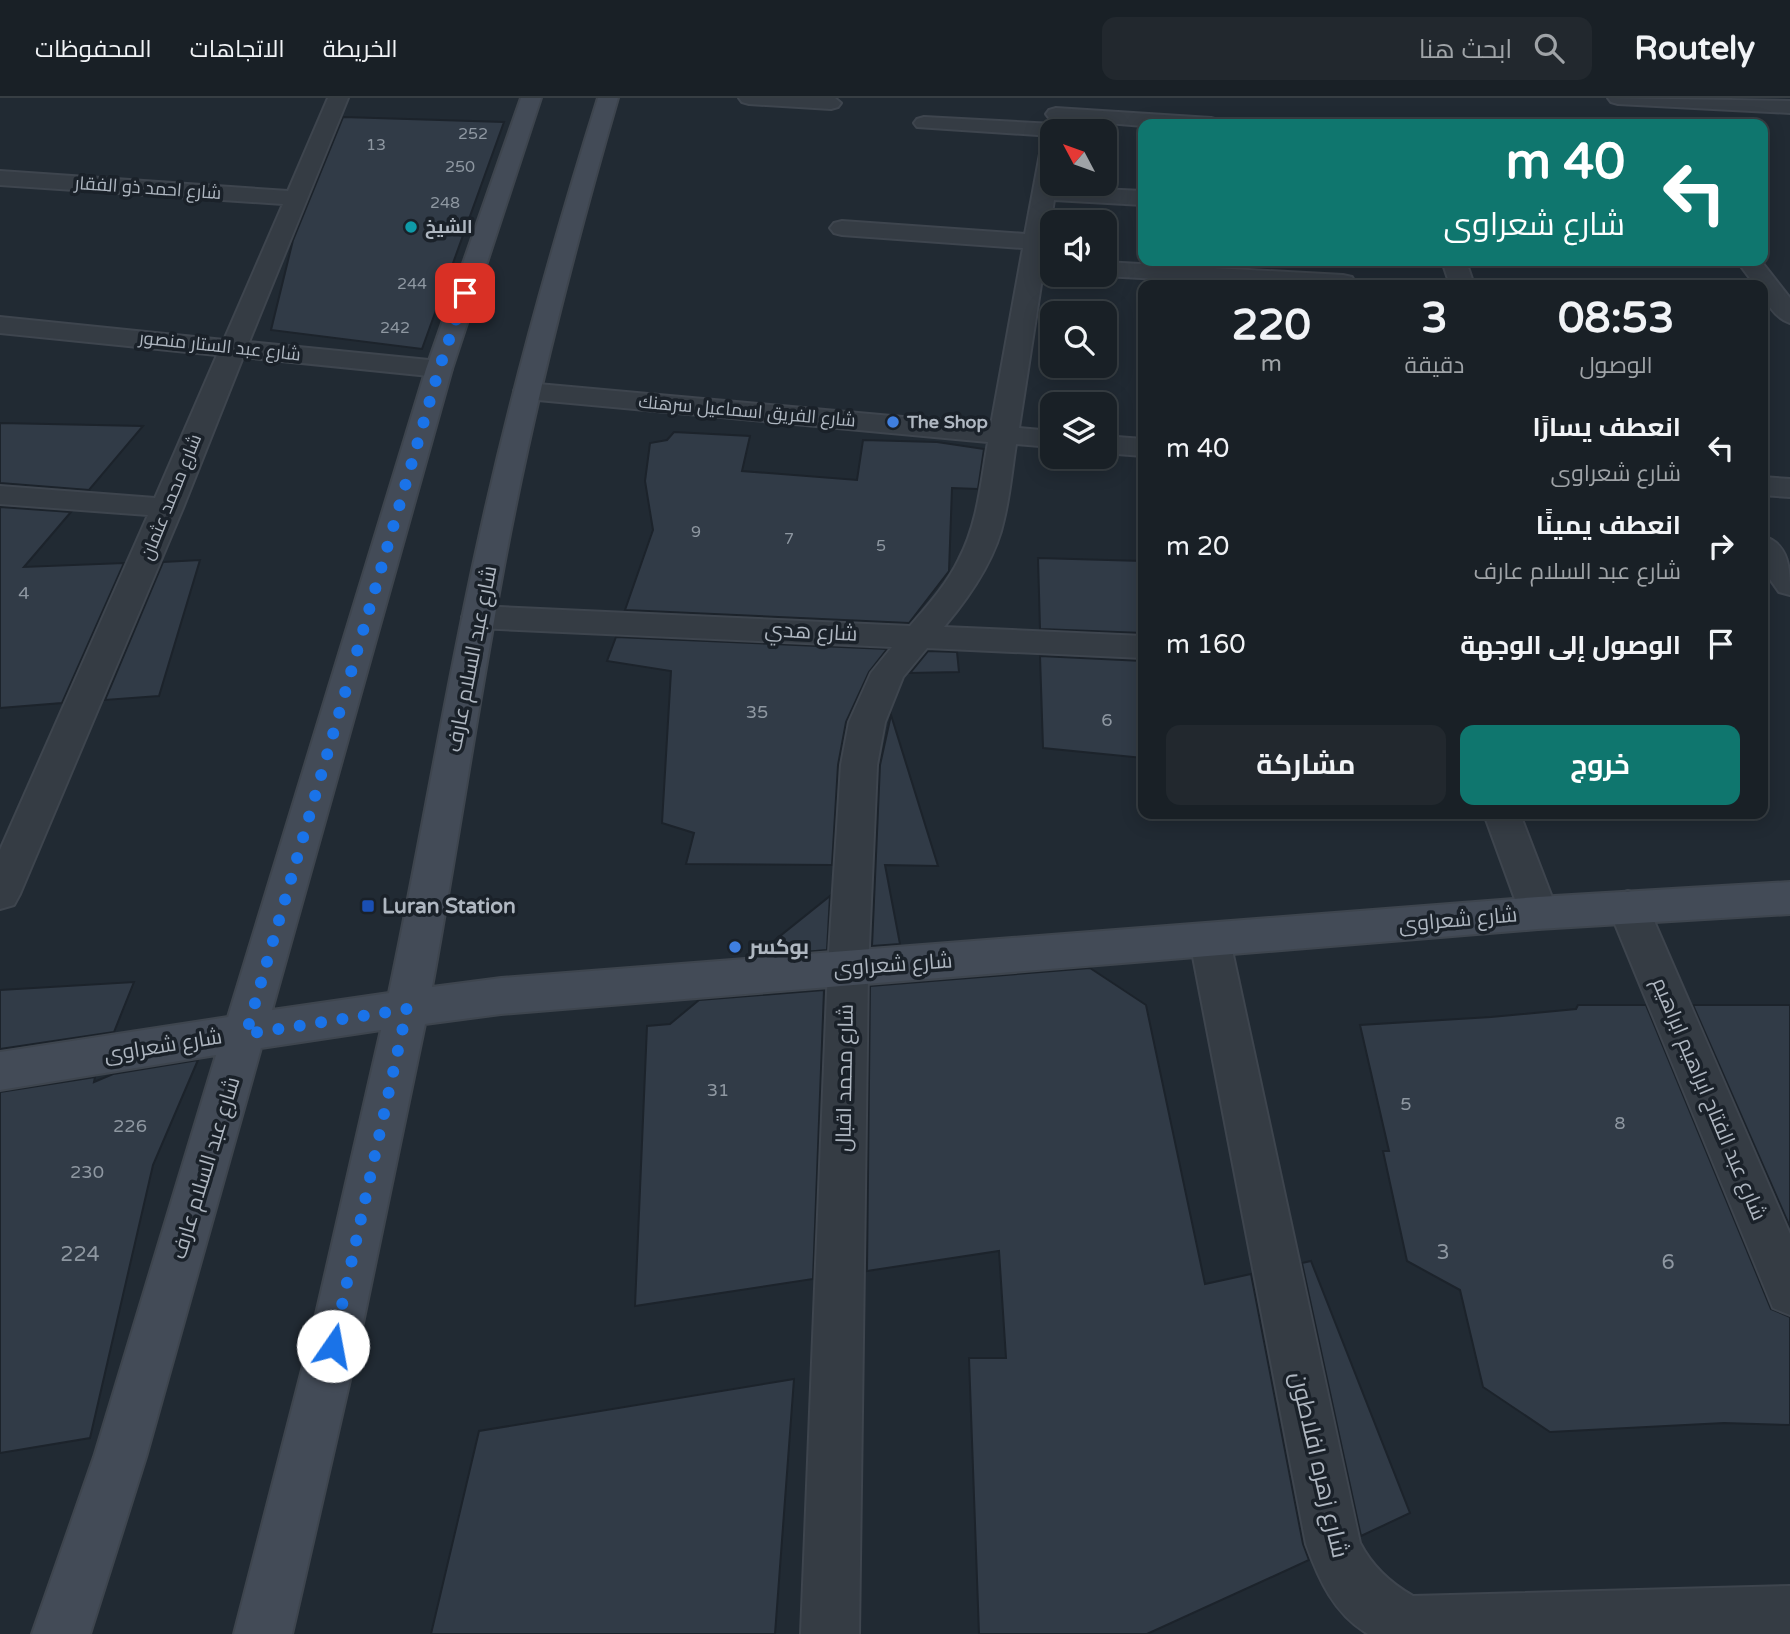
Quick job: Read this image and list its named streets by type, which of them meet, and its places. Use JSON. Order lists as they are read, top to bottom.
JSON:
{
  "streets": {
    "street": [
      "شارع احمد ذو الفقار",
      "شارع عبد الستار منصور",
      "شارع الفريق اسماعيل سرهنك",
      "شارع محمد عثمان",
      "شارع هدي",
      "شارع عبد السلام عارف",
      "شارع شعراوى",
      "شارع محمد اقبال",
      "شارع عبد الفتاح ابراهيم ابراهيم",
      "شارع زهره افلاطون"
    ]
  },
  "crossings": [
    ["شارع احمد ذو الفقار", "شارع محمد عثمان"],
    ["شارع عبد الستار منصور", "شارع محمد عثمان"],
    ["شارع عبد الستار منصور", "شارع عبد السلام عارف"],
    ["شارع الفريق اسماعيل سرهنك", "شارع عبد السلام عارف"],
    ["شارع الفريق اسماعيل سرهنك", "شارع محمد اقبال"],
    ["شارع هدي", "شارع عبد السلام عارف"],
    ["شارع هدي", "شارع محمد اقبال"],
    ["شارع عبد السلام عارف", "شارع شعراوى"],
    ["شارع شعراوى", "شارع محمد اقبال"],
    ["شارع شعراوى", "شارع عبد الفتاح ابراهيم ابراهيم"],
    ["شارع شعراوى", "شارع زهره افلاطون"]
  ],
  "places": {
    "other": ["الشيخ", "The Shop", "بوكسر"],
    "transit": ["Luran Station"]
  },
  "house_numbers": [
    "252",
    "13",
    "250",
    "248",
    "244",
    "242",
    "9",
    "7",
    "5",
    "4",
    "35",
    "6",
    "31",
    "5",
    "8",
    "226",
    "230",
    "3",
    "224",
    "6"
  ],
  "north": "top left",
  "page": {
    "header": "Routely",
    "search": "ابحث هنا",
    "nav": ["الخريطة", "الاتجاهات", "المحفوظات"],
    "turn": ["40 m", "شارع شعراوى"],
    "eta": [
      "08:53",
      "الوصول",
      "3",
      "دقيقة",
      "220",
      "m"
    ],
    "list": [
      {
        "name": "انعطف يسارًا",
        "note": "شارع شعراوى",
        "value": "40 m"
      },
      {
        "name": "انعطف يمينًا",
        "note": "شارع عبد السلام عارف",
        "value": "20 m"
      },
      {
        "name": "الوصول إلى الوجهة",
        "value": "160 m"
      }
    ],
    "buttons": ["خروج", "مشاركة"]
  }
}
